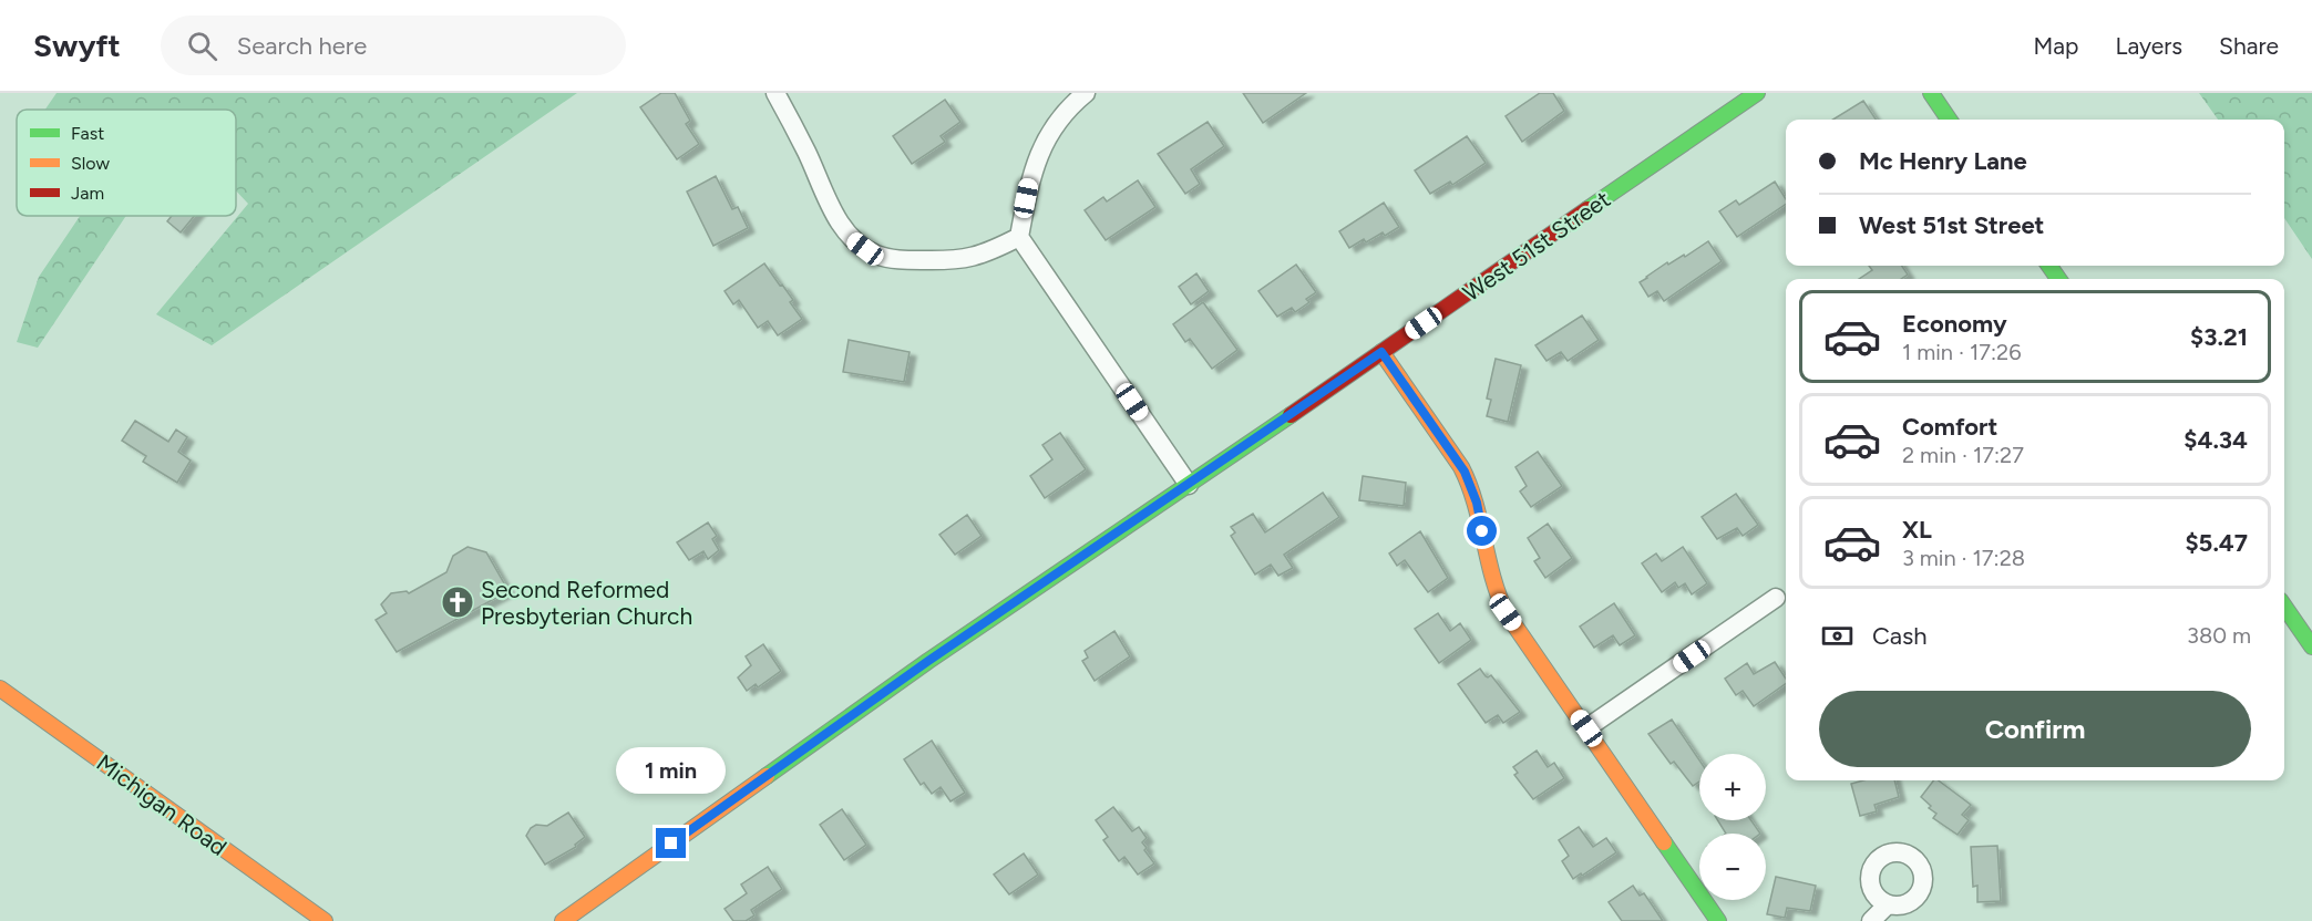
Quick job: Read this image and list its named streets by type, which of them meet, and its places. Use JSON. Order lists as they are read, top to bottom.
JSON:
{
  "streets": {
    "street": ["West 51st Street", "Michigan Road"]
  },
  "places": {
    "church": ["Second Reformed Presbyterian Church"]
  },
  "legend": ["Fast", "Slow", "Jam"],
  "page": {
    "header": "Swyft",
    "search": "Search here",
    "nav": ["Map", "Layers", "Share"],
    "banner": ["Mc Henry Lane", "West 51st Street"],
    "list": [
      {
        "name": "Economy",
        "note": "1 min · 17:26",
        "value": "$3.21"
      },
      {
        "name": "Comfort",
        "note": "2 min · 17:27",
        "value": "$4.34"
      },
      {
        "name": "XL",
        "note": "3 min · 17:28",
        "value": "$5.47"
      }
    ],
    "pay": ["Cash", "380 m"],
    "buttons": "Confirm",
    "bubble": "1 min",
    "map_buttons": ["+", "−"]
  }
}
